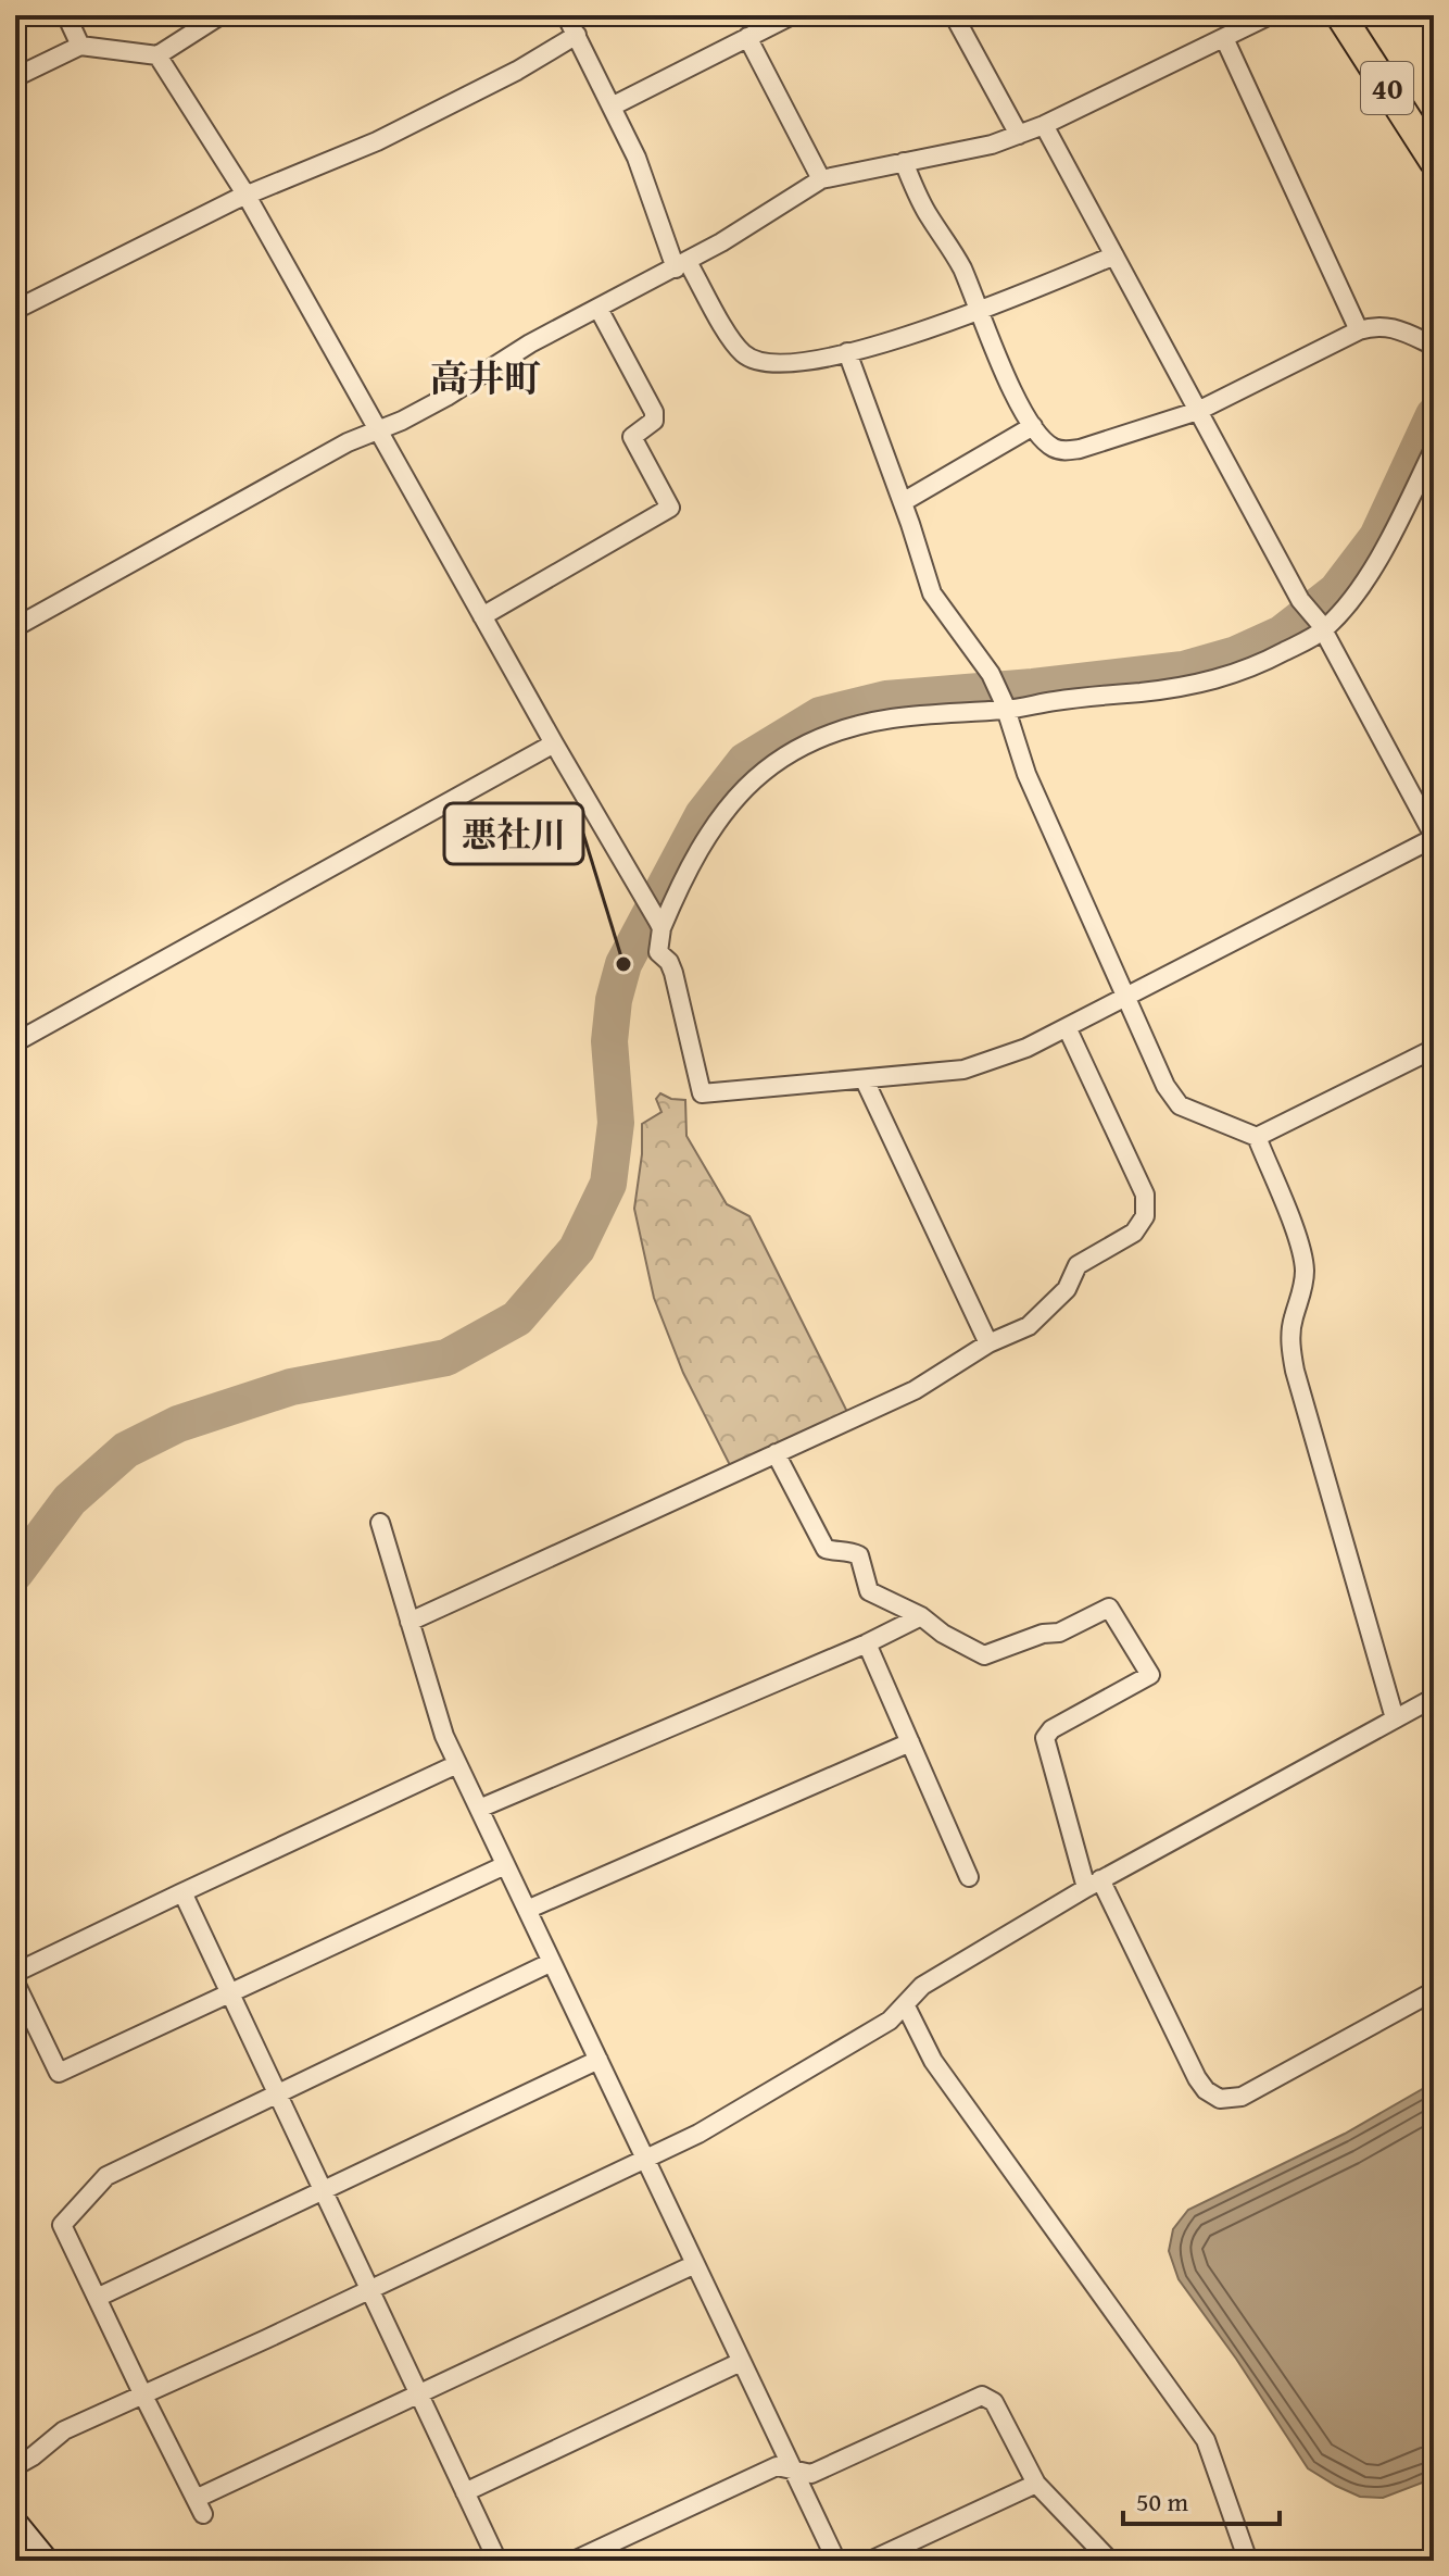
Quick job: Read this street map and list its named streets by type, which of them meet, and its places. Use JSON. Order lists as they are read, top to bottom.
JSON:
{
  "streets": {
    "main road": ["40"]
  },
  "districts": ["高井町"],
  "places": ["悪社川"],
  "scale_bar": "50 m"
}
